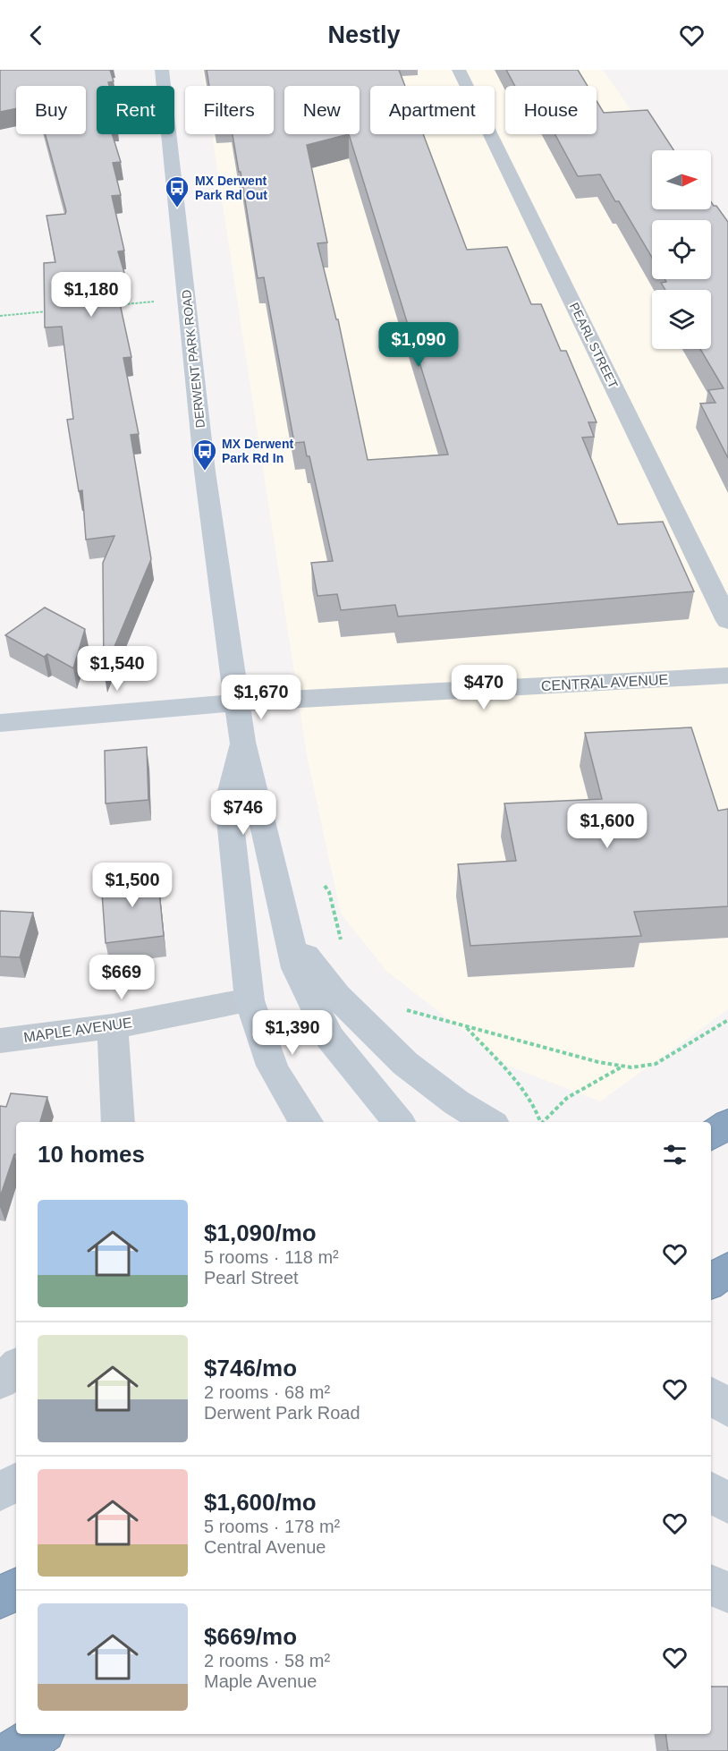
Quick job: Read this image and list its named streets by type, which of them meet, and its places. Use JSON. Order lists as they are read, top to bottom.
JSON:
{
  "streets": {
    "street": [
      "PEARL STREET",
      "DERWENT PARK ROAD",
      "CENTRAL AVENUE",
      "MAPLE AVENUE"
    ]
  },
  "crossings": [
    ["DERWENT PARK ROAD", "CENTRAL AVENUE"],
    ["DERWENT PARK ROAD", "MAPLE AVENUE"]
  ],
  "places": {
    "bus stop": ["MX Derwent Park Rd Out", "MX Derwent Park Rd In"]
  },
  "north": "right",
  "page": {
    "header": "Nestly",
    "chip": [
      "Buy",
      "Rent",
      "Filters",
      "New",
      "Apartment",
      "House"
    ],
    "price": [
      "$1,180",
      "$1,090",
      "$1,540",
      "$470",
      "$1,670",
      "$746",
      "$1,600",
      "$1,500",
      "$669",
      "$1,390"
    ],
    "heading": "10 homes",
    "list": [
      {
        "name": "$1,090/mo",
        "note": "5 rooms · 118 m² · Pearl Street"
      },
      {
        "name": "$746/mo",
        "note": "2 rooms · 68 m² · Derwent Park Road"
      },
      {
        "name": "$1,600/mo",
        "note": "5 rooms · 178 m² · Central Avenue"
      },
      {
        "name": "$669/mo",
        "note": "2 rooms · 58 m² · Maple Avenue"
      }
    ]
  }
}
